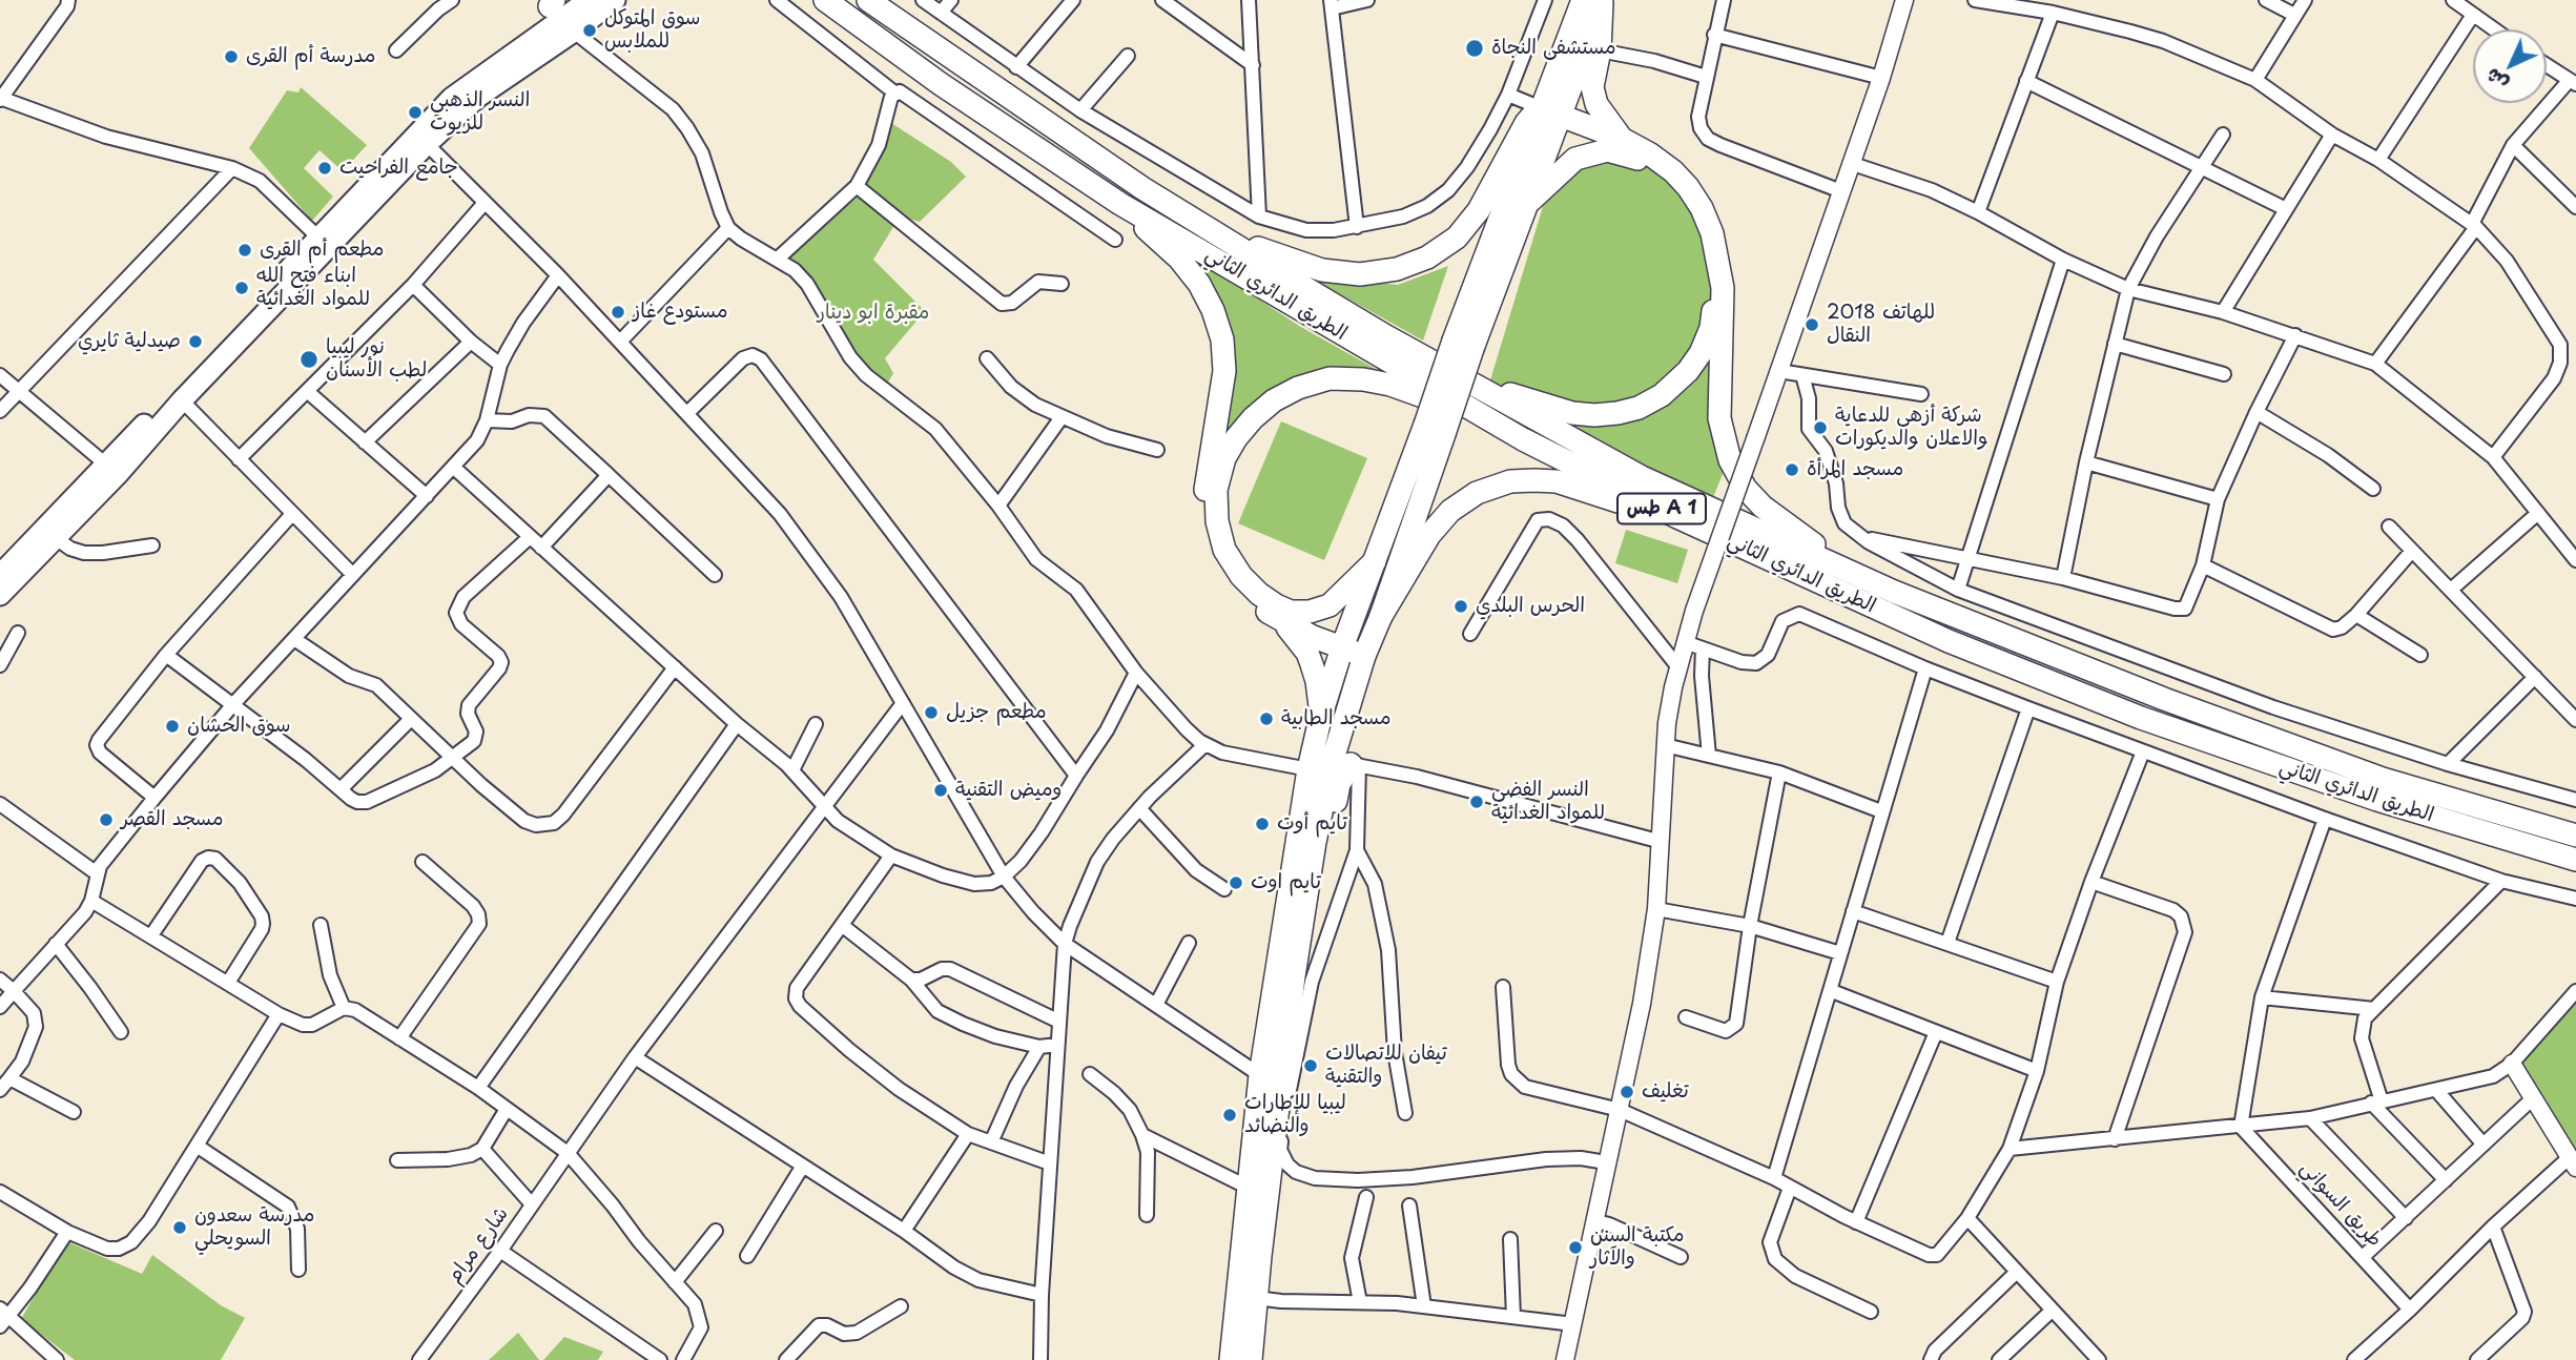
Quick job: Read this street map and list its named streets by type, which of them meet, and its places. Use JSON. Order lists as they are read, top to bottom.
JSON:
{
  "streets": {
    "main road": ["الطريق الدائري الثاني", "طس A 1"],
    "street": ["طريق السواني", "شارع مرام"]
  },
  "parks": ["مقبرة ابو دينار"],
  "places": [
    "سوق المتوكل للملابس",
    "مستشفى النجاة",
    "مدرسة أم القرى",
    "النسر الذهبي للزيوت",
    "جامع الفراحيت",
    "مطعم أم القرى",
    "ابناء فتح الله للمواد الغدائية",
    "مستودع غاز",
    "2018 للهاتف النقال",
    "صيدلية ثايري",
    "نور ليبيا لطب الأسنان",
    "شركة أزهى للدعاية والاعلان والديكورات",
    "مسجد المرأة",
    "الحرس البلدي",
    "مطعم جزيل",
    "مسجد الطابية",
    "سوق الحشان",
    "وميض التقنية",
    "النسر الفضي للمواد الغدائية",
    "مسجد القصر",
    "تايم أوت",
    "تايم اوت",
    "تيفان للاتصالات والتقنية",
    "تغليف",
    "ليبيا للإطارات والنضائد",
    "مدرسة سعدون السويحلي",
    "مكتبة السنن والآثار"
  ],
  "north": "bottom left"
}
